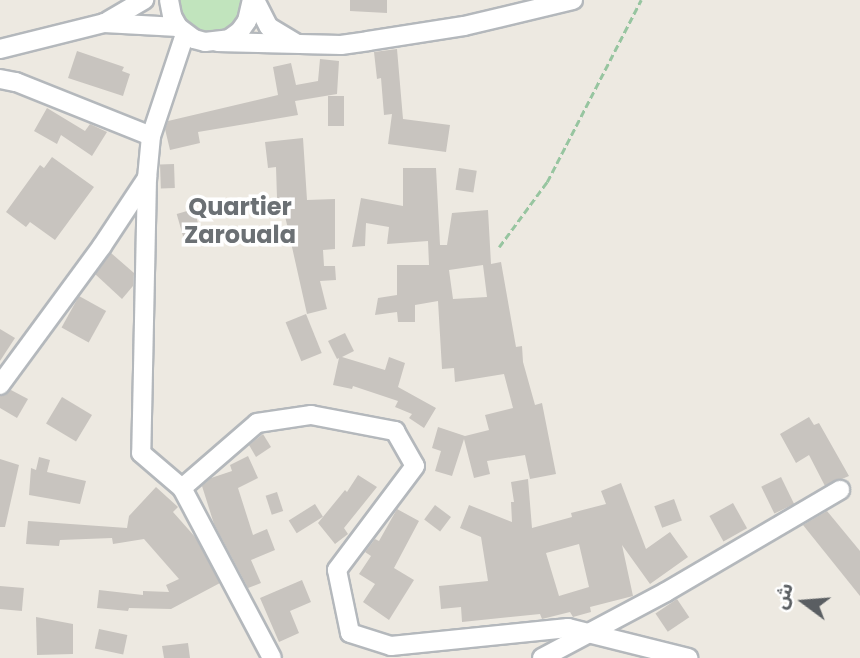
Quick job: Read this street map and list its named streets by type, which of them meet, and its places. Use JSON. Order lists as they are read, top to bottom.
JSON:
{
  "districts": ["Quartier Zarouala"],
  "north": "left"
}
